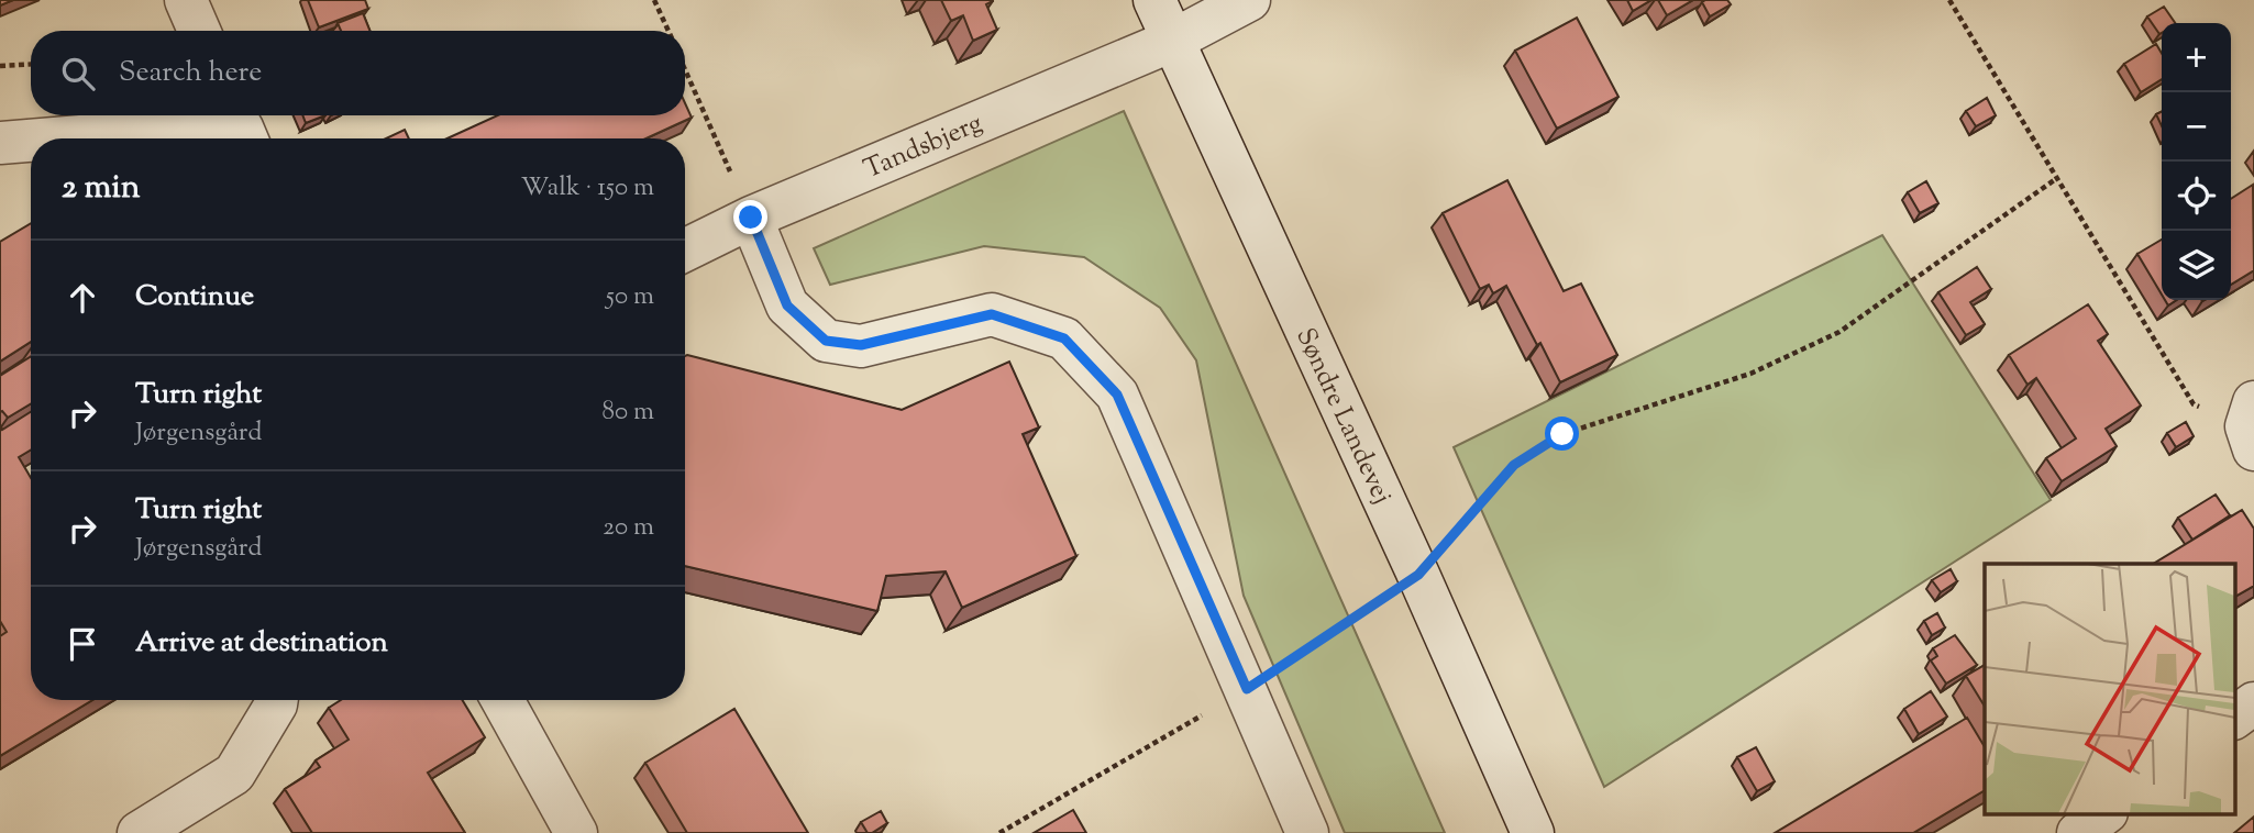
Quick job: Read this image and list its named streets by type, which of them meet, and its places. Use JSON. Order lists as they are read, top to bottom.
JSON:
{
  "streets": {
    "street": ["Tandsbjerg", "Søndre Landevej"]
  },
  "crossings": [
    ["Tandsbjerg", "Søndre Landevej"]
  ],
  "page": {
    "map_buttons": ["+", "−"],
    "search": "Search here",
    "heading": ["2 min", "Walk · 150 m"],
    "list": [
      ["Continue", "50 m"],
      ["Turn right", "Jørgensgård", "80 m"],
      ["Turn right", "Jørgensgård", "20 m"],
      "Arrive at destination"
    ]
  }
}
